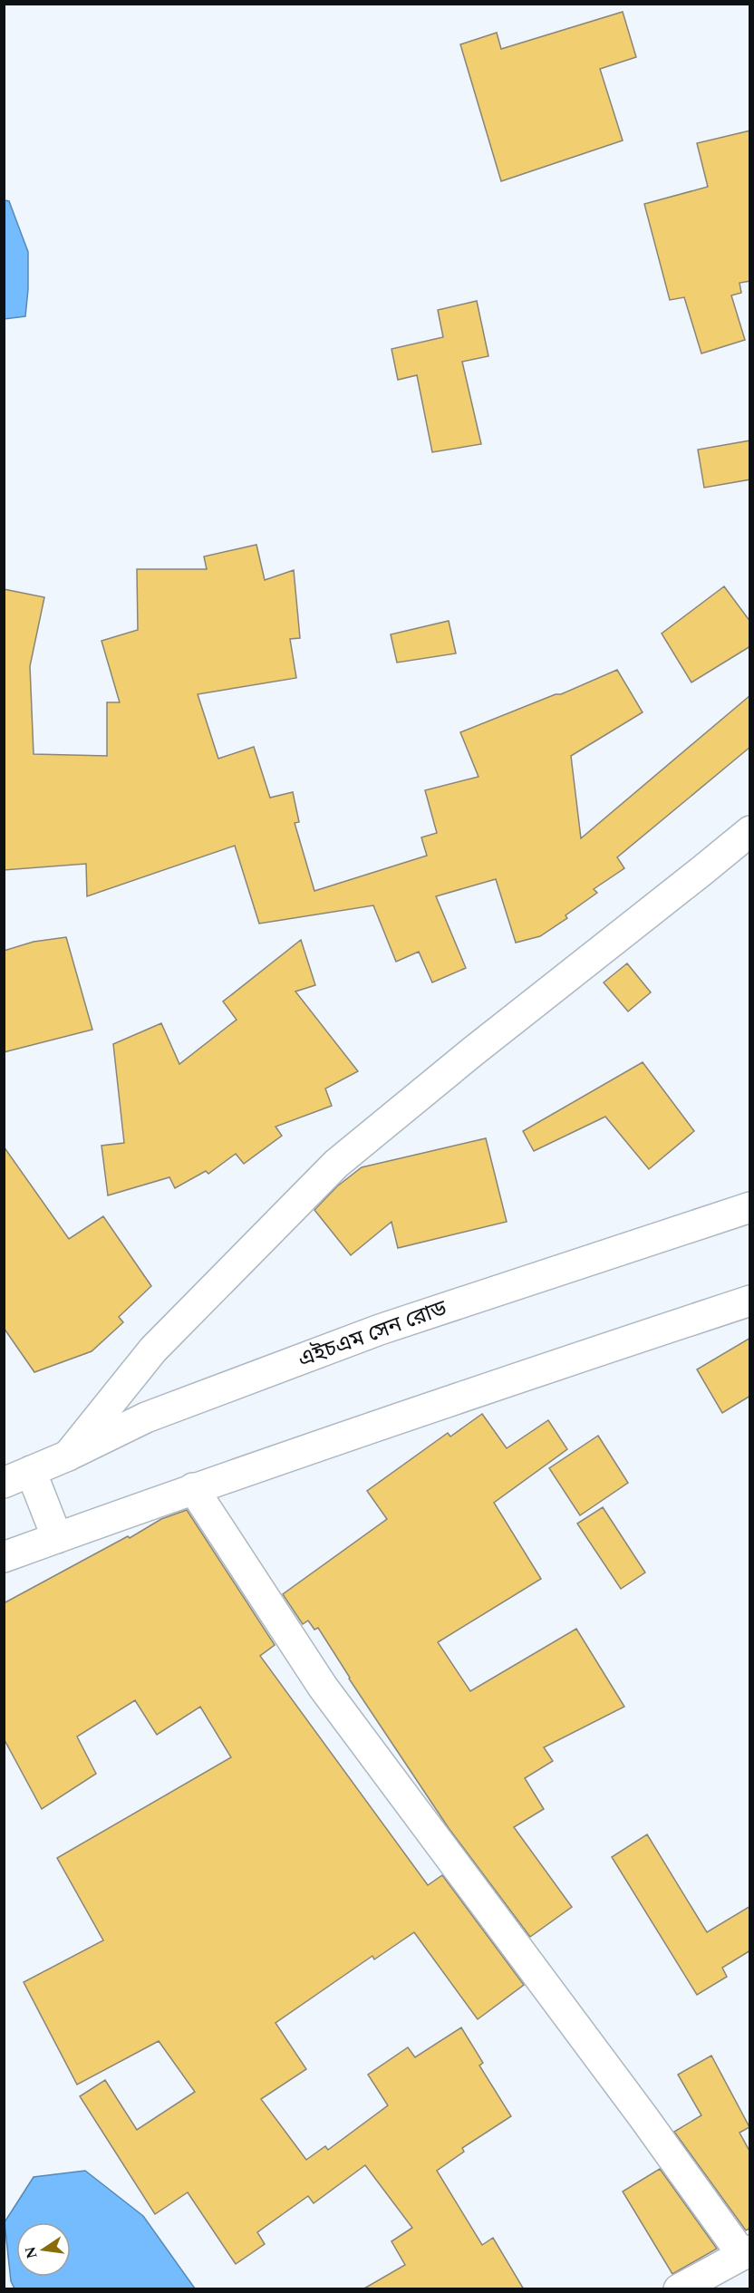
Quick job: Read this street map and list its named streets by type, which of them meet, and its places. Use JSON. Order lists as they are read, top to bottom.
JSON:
{
  "streets": {
    "street": ["এইচএম সেন রোড"]
  },
  "north": "left"
}
